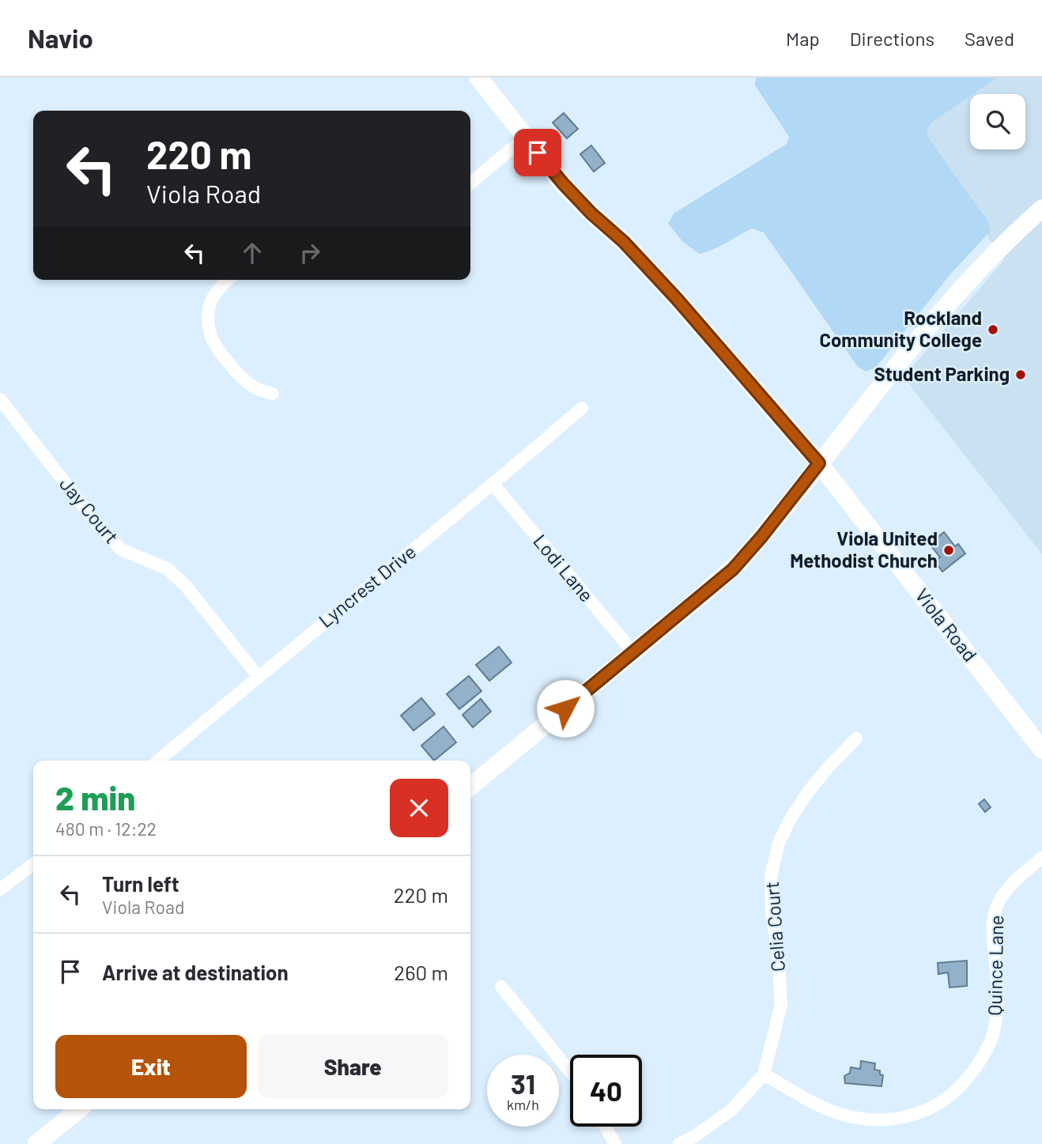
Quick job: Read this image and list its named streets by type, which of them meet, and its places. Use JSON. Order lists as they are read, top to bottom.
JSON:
{
  "streets": {
    "street": [
      "Jay Court",
      "Lodi Lane",
      "Lyncrest Drive",
      "Viola Road",
      "Celia Court",
      "Quince Lane"
    ]
  },
  "crossings": [
    ["Jay Court", "Lyncrest Drive"],
    ["Lodi Lane", "Lyncrest Drive"],
    ["Celia Court", "Quince Lane"]
  ],
  "places": ["Rockland Community College", "Student Parking", "Viola United Methodist Church"],
  "page": {
    "header": "Navio",
    "nav": ["Map", "Directions", "Saved"],
    "turn": ["220 m", "Viola Road"],
    "heading": ["2 min", "480 m · 12:22"],
    "list": [
      {
        "name": "Turn left",
        "note": "Viola Road",
        "value": "220 m"
      },
      {
        "name": "Arrive at destination",
        "value": "260 m"
      }
    ],
    "buttons": ["Exit", "Share"],
    "speed": "31 km/h",
    "limit": "40"
  }
}
